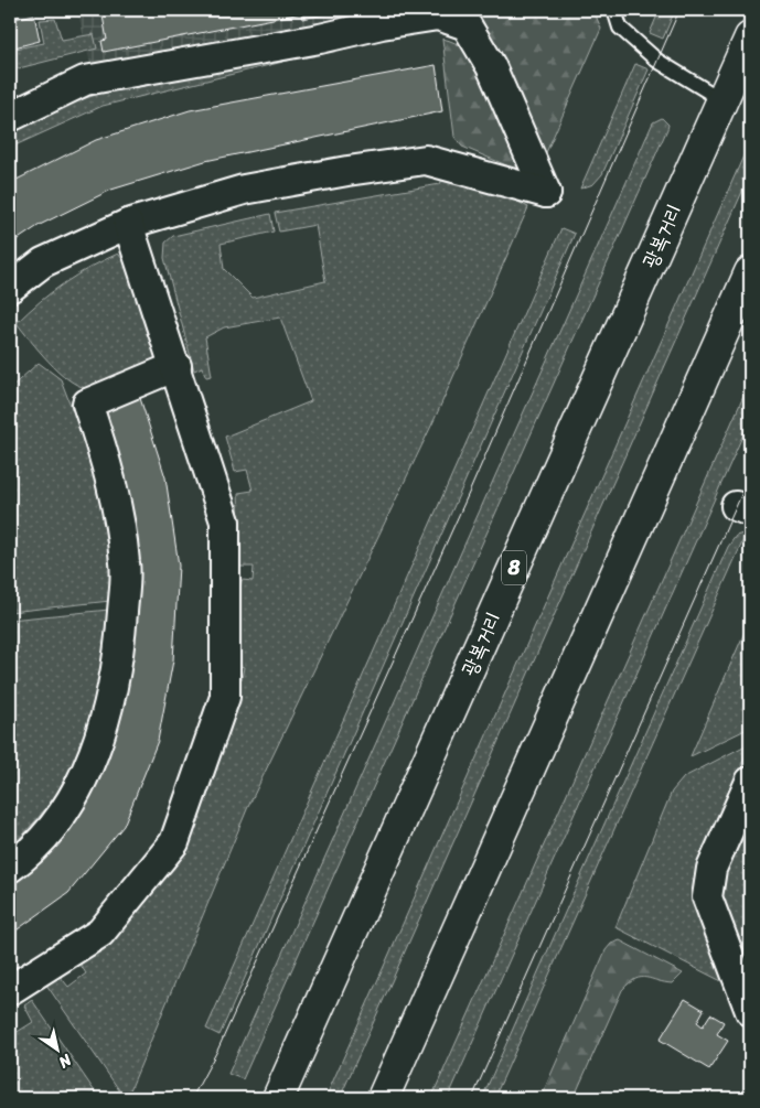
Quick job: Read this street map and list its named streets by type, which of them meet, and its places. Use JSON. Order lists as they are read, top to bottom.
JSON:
{
  "streets": {
    "highway": ["광복거리", "8"]
  },
  "north": "bottom right"
}
